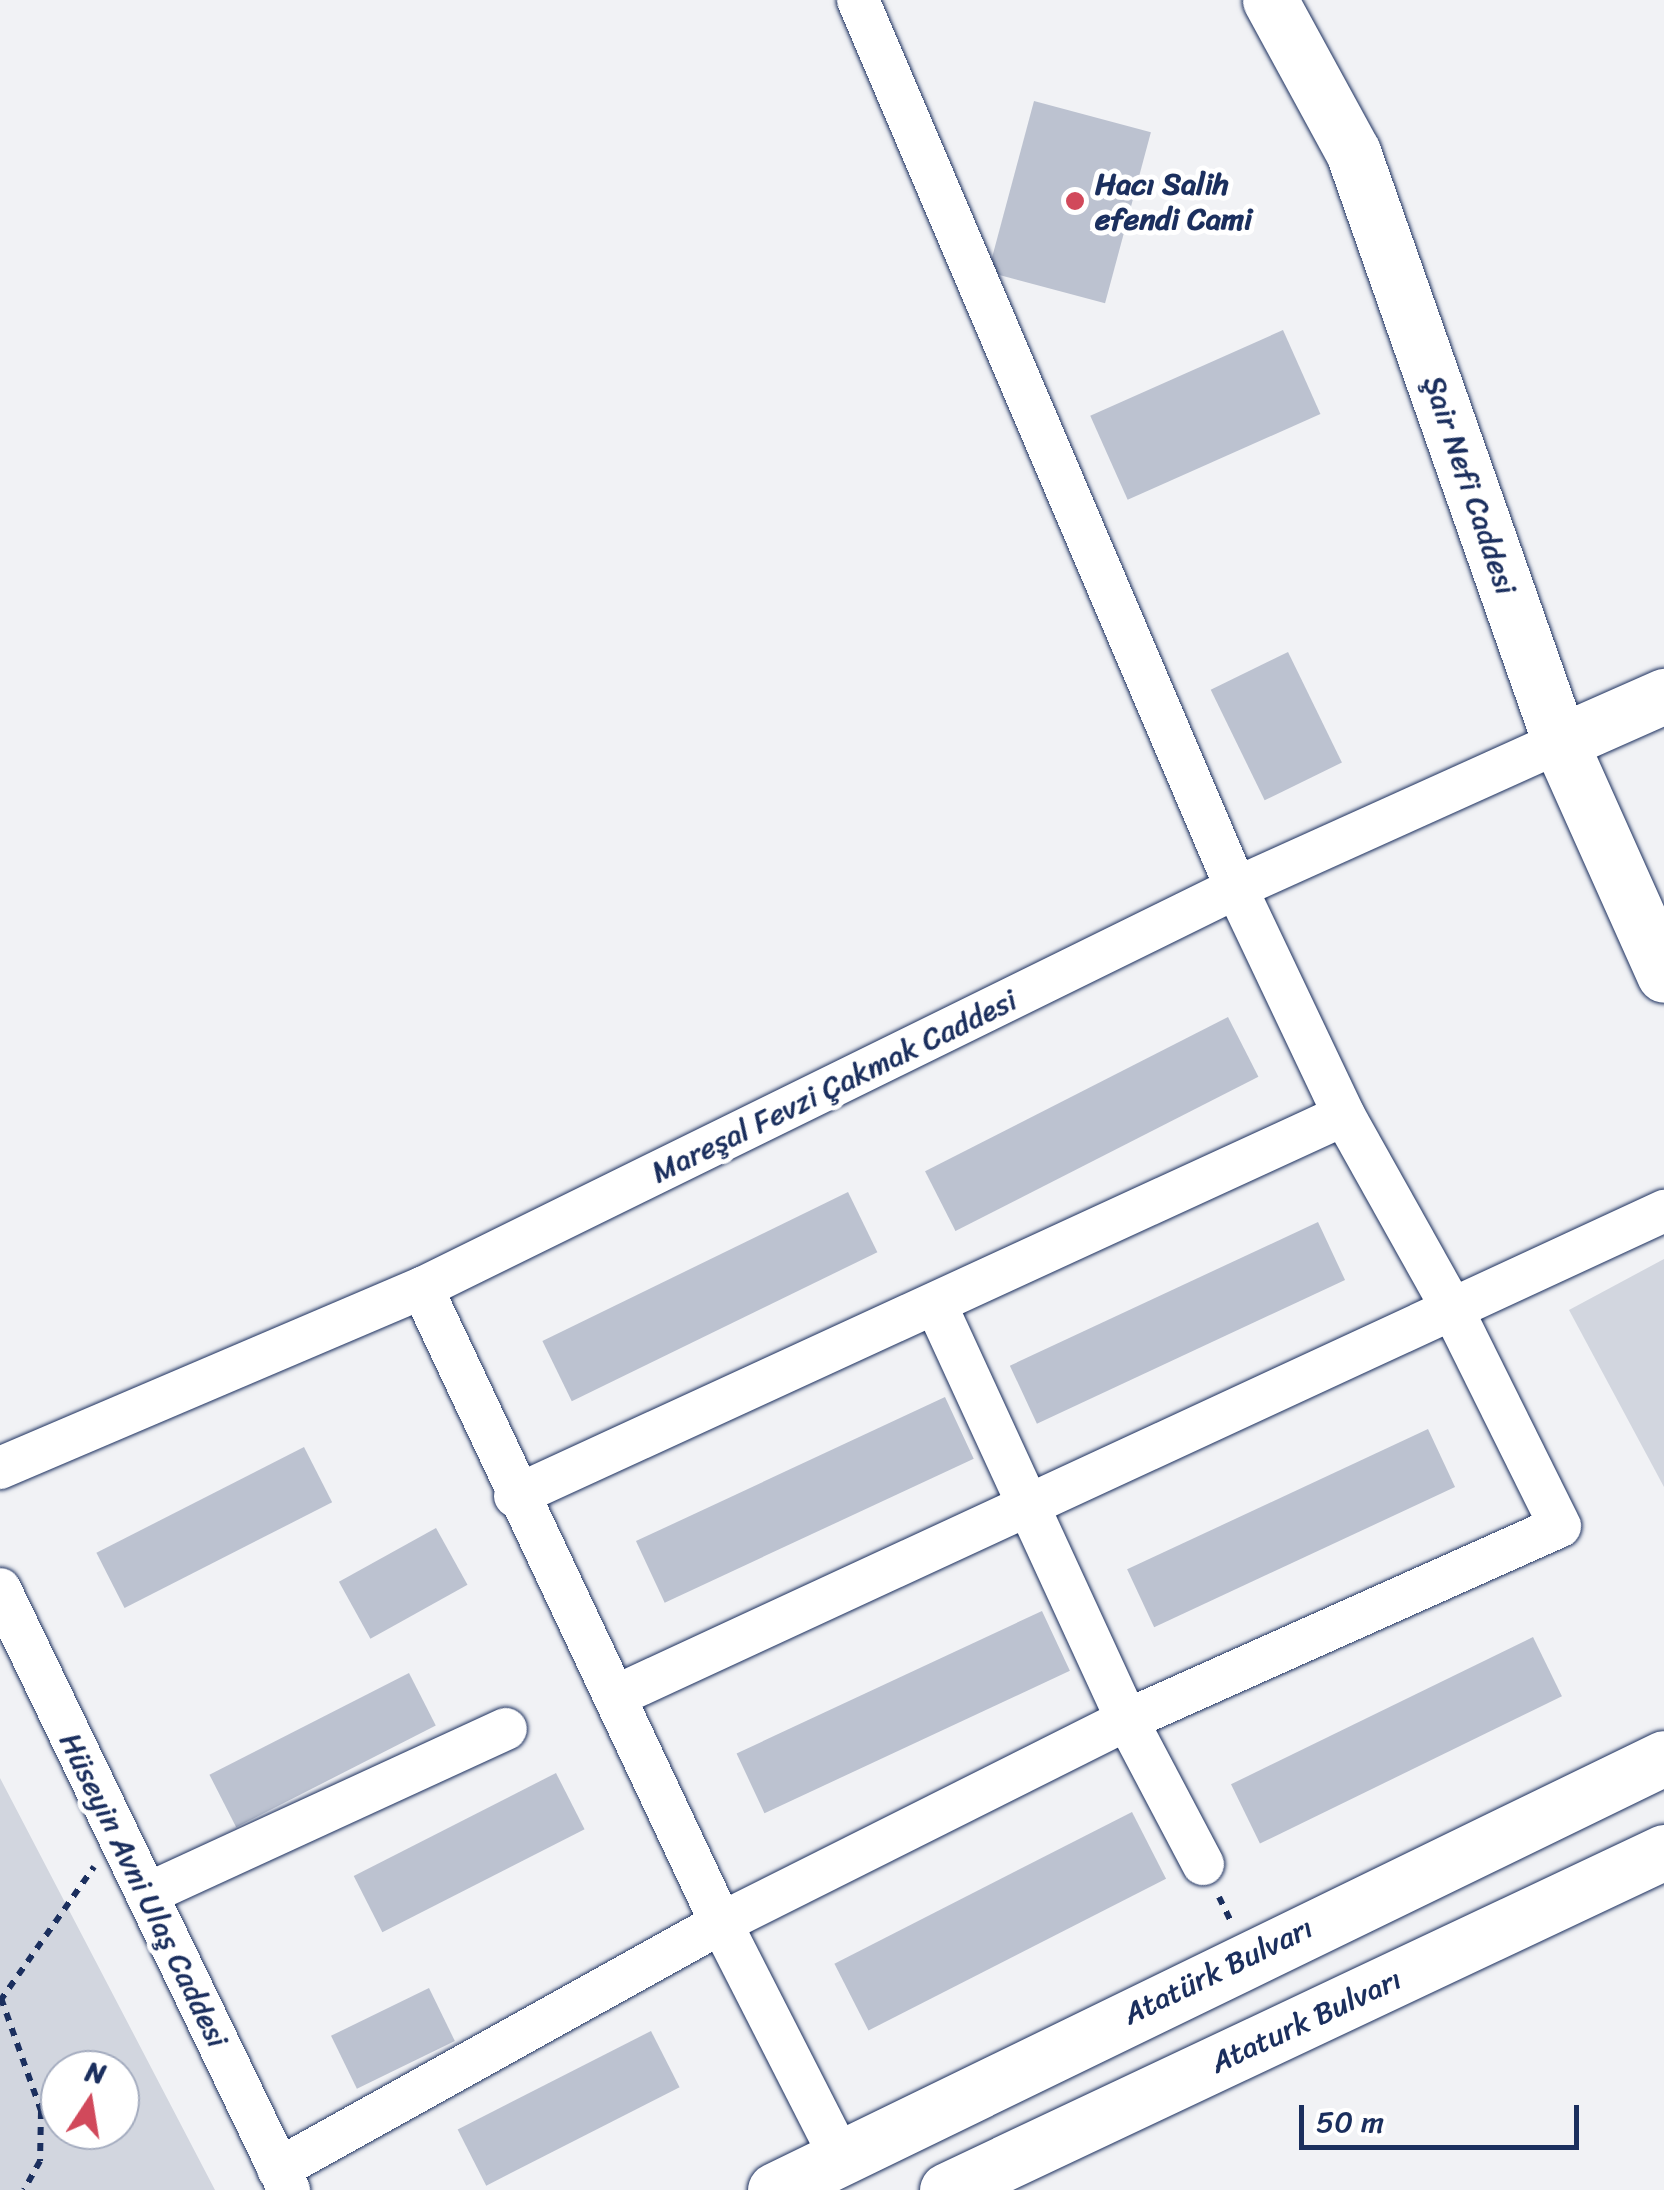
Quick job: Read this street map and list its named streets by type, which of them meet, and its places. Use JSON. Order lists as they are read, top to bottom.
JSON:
{
  "streets": {
    "main road": [
      "Şair Nefi Caddesi",
      "Mareşal Fevzi Çakmak Caddesi",
      "Atatürk Bulvarı",
      "Ataturk Bulvarı"
    ],
    "street": ["Hüseyin Avni Ulaş Caddesi"]
  },
  "crossings": [
    ["Şair Nefi Caddesi", "Mareşal Fevzi Çakmak Caddesi"]
  ],
  "places": ["Hacı Salih efendi Cami"],
  "scale_bar": "50 m",
  "north": "top"
}
